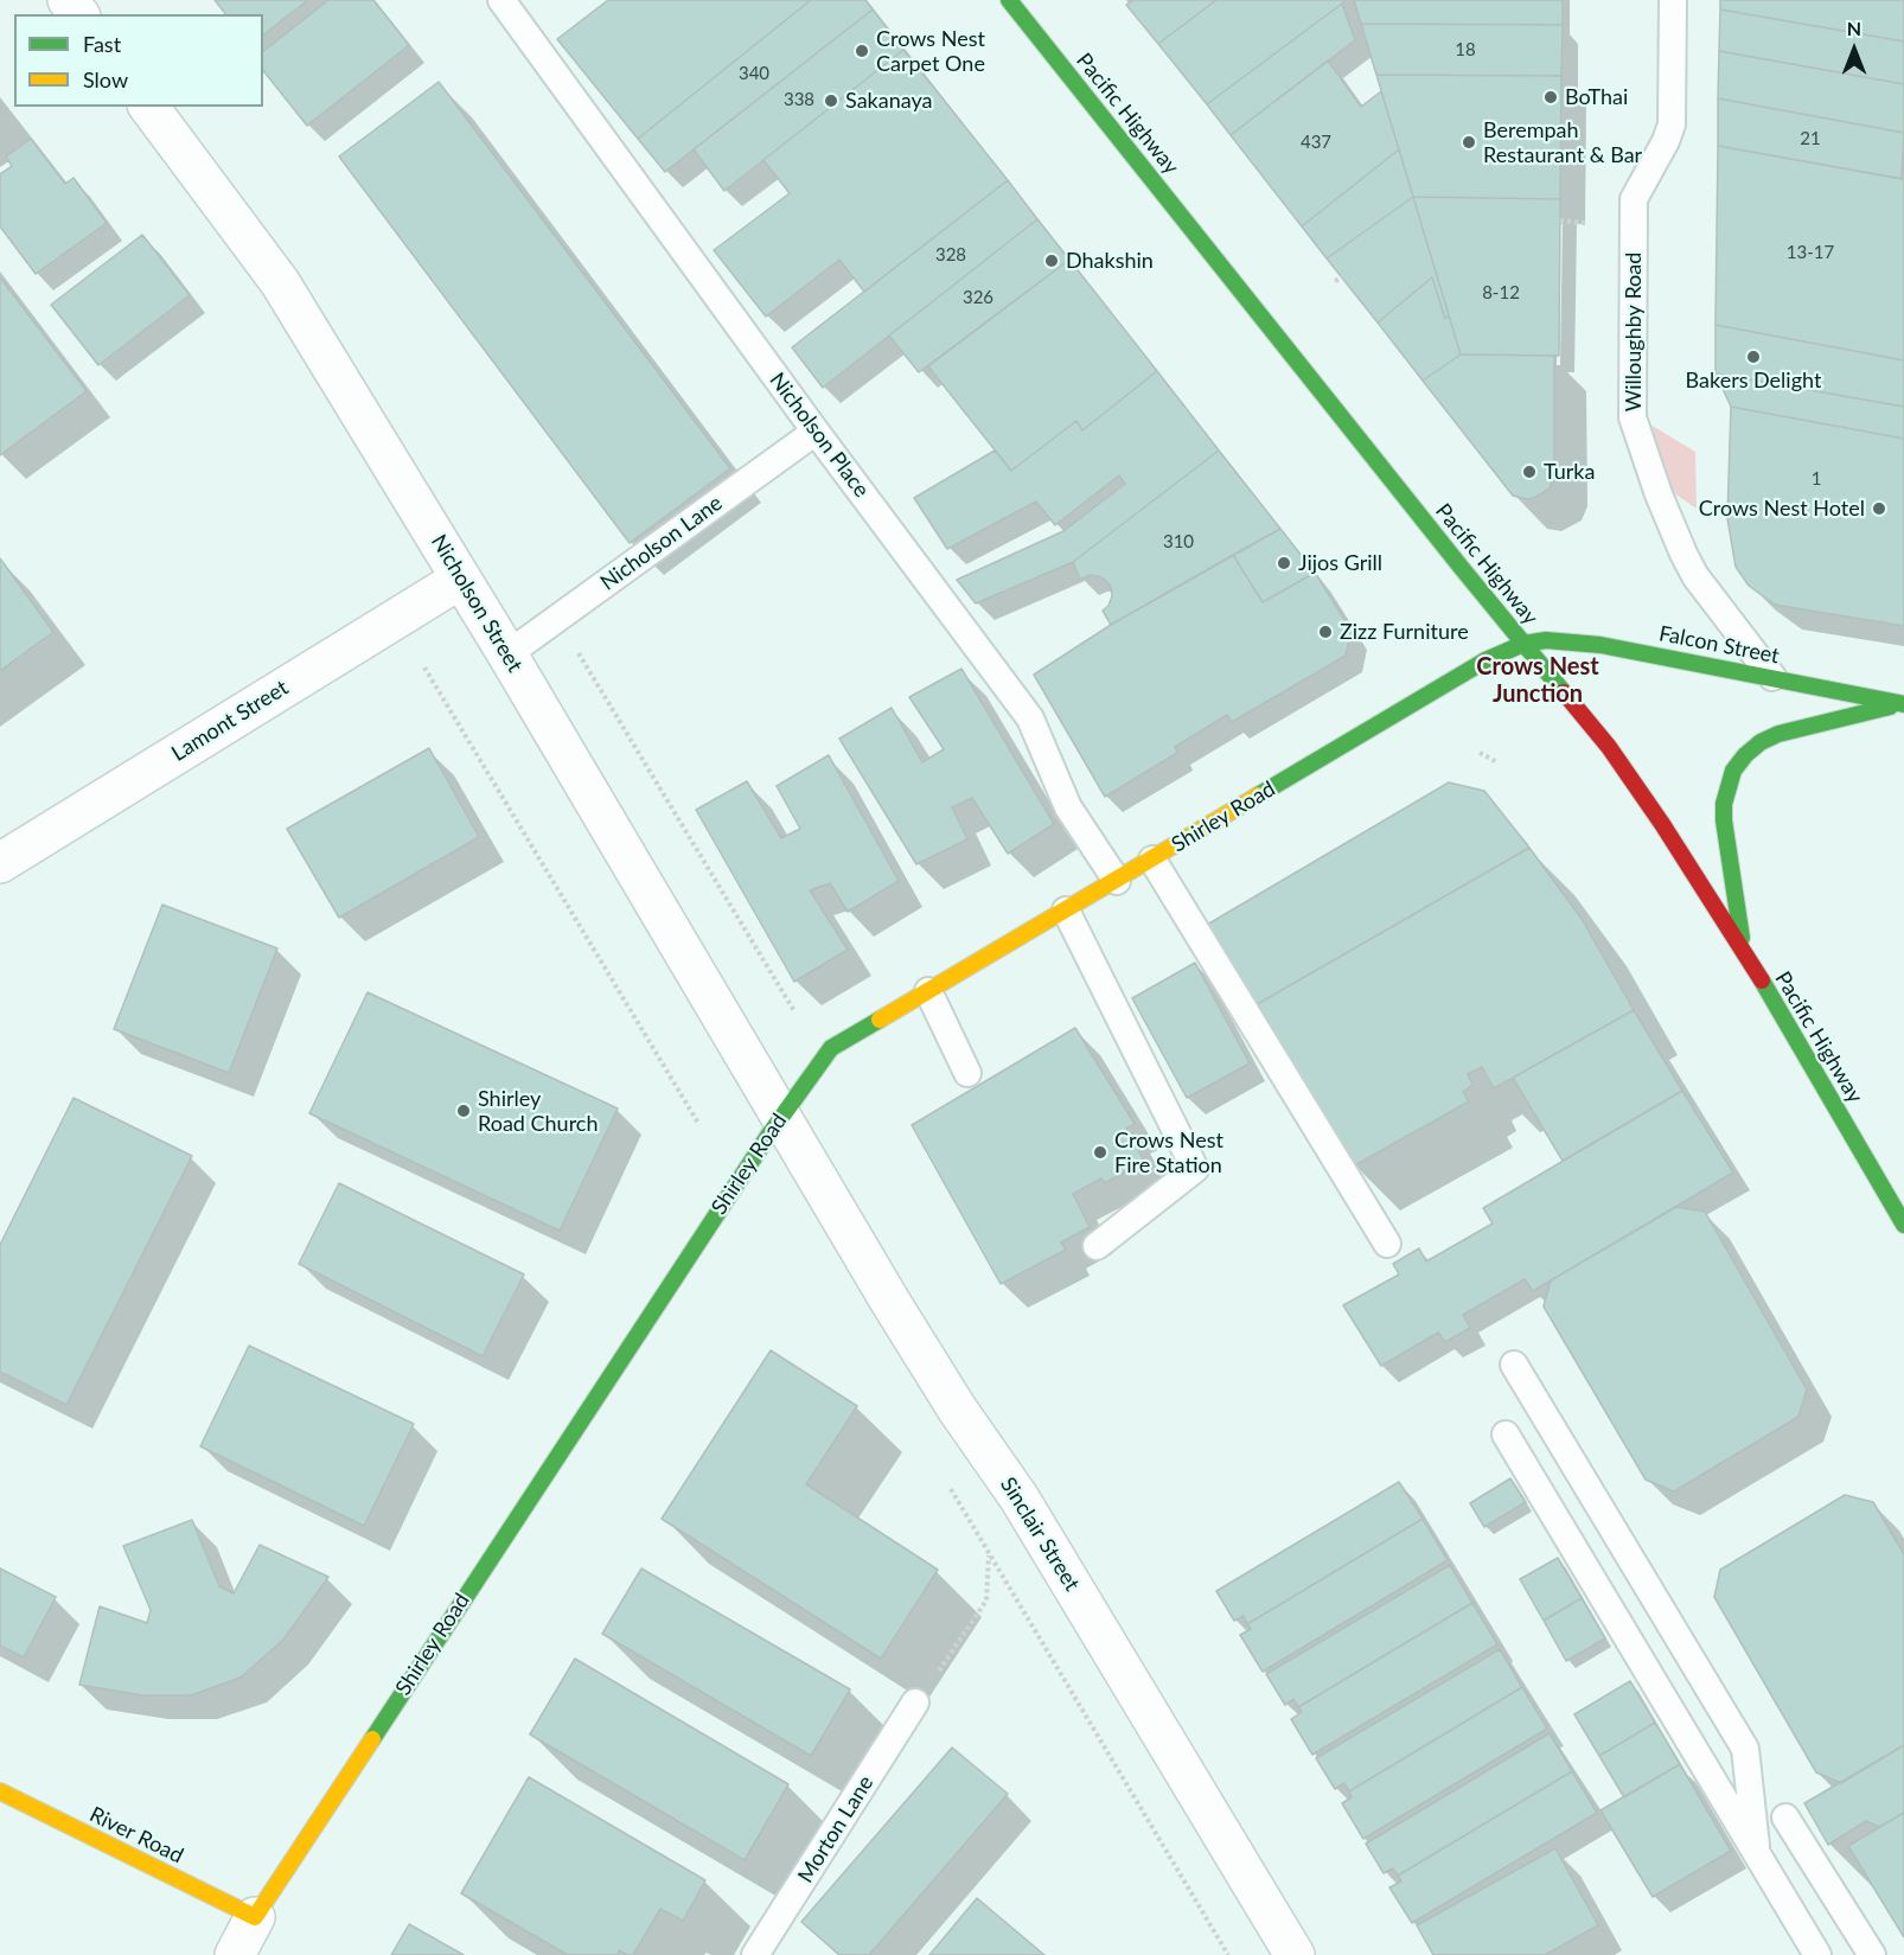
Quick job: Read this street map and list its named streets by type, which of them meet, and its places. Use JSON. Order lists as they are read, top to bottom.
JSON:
{
  "streets": {
    "main road": [
      "Pacific Highway",
      "Falcon Street",
      "Shirley Road",
      "River Road"
    ],
    "street": ["Nicholson Street", "Lamont Street", "Sinclair Street"],
    "lane": [
      "Willoughby Road",
      "Nicholson Place",
      "Nicholson Lane",
      "Morton Lane"
    ]
  },
  "crossings": [
    ["Pacific Highway", "Falcon Street"],
    ["Pacific Highway", "Shirley Road"],
    ["Willoughby Road", "Falcon Street"],
    ["Nicholson Place", "Nicholson Lane"],
    ["Nicholson Place", "Shirley Road"],
    ["Nicholson Lane", "Nicholson Street"],
    ["Nicholson Street", "Lamont Street"],
    ["Nicholson Street", "Shirley Road"],
    ["Nicholson Street", "Sinclair Street"],
    ["Falcon Street", "Shirley Road"],
    ["Shirley Road", "Sinclair Street"],
    ["Shirley Road", "River Road"]
  ],
  "districts": ["Crows Nest Junction"],
  "places": [
    "Crows Nest Carpet One",
    "BoThai",
    "Sakanaya",
    "Berempah Restaurant & Bar",
    "Dhakshin",
    "Bakers Delight",
    "Turka",
    "Crows Nest Hotel",
    "Jijos Grill",
    "Zizz Furniture",
    "Shirley Road Church",
    "Crows Nest Fire Station"
  ],
  "house_numbers": [
    "18",
    "340",
    "338",
    "21",
    "437",
    "13-17",
    "328",
    "8-12",
    "326",
    "1",
    "310"
  ],
  "legend": ["Fast", "Slow"],
  "north": "top"
}
